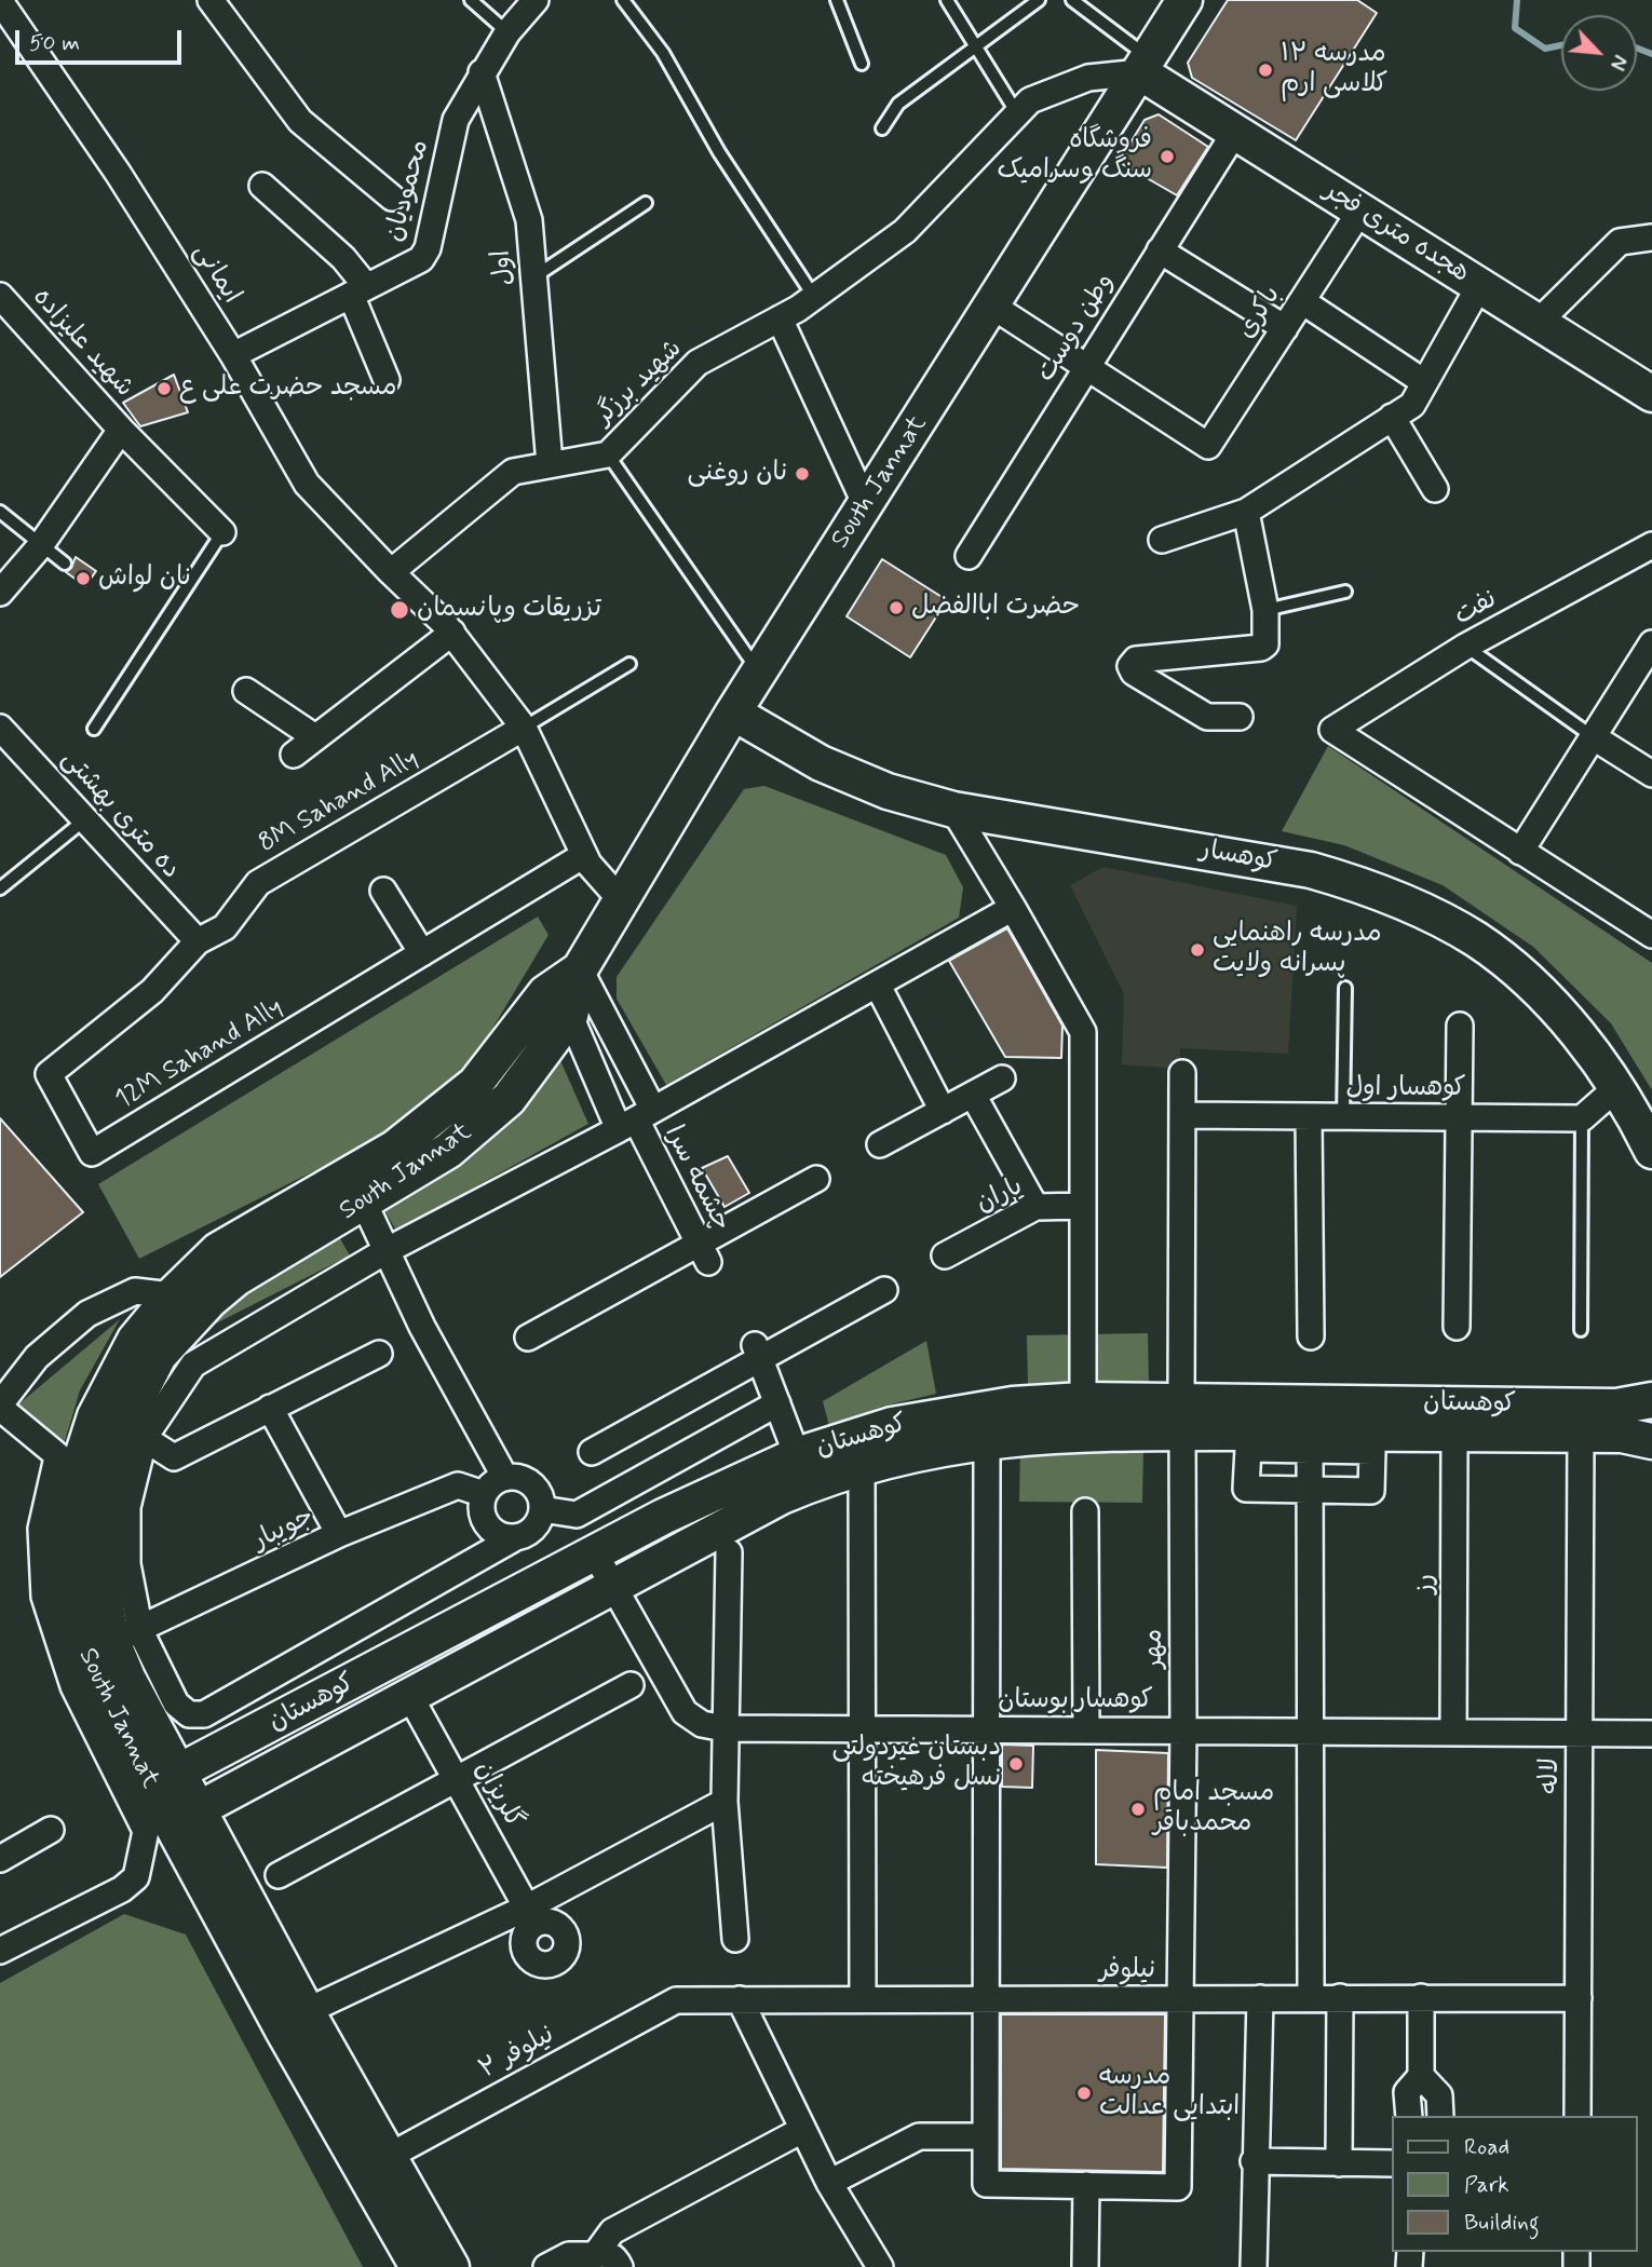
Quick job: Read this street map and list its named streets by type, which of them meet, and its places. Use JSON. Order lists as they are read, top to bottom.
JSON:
{
  "streets": {
    "main road": [
      "هجده متری فجر",
      "South Jannat",
      "کوهسار",
      "کوهستان"
    ],
    "street": [
      "محمودیان",
      "اول",
      "ایمانی",
      "باکری",
      "وطن دوست",
      "شهید علیزاده",
      "شهید برزگر",
      "نفت",
      "8M Sahand Ally",
      "ده متری بهشتی",
      "12M Sahand Ally",
      "کوهسار اول",
      "چشمه‌ سرا",
      "یاران",
      "جویبار",
      "رز",
      "مهر",
      "کوهسار بوستان",
      "لاله",
      "گلریزان",
      "نیلوفر",
      "نیلوفر ۲"
    ]
  },
  "crossings": [
    ["محمودیان", "اول"],
    ["محمودیان", "ایمانی"],
    ["هجده متری فجر", "باکری"],
    ["هجده متری فجر", "وطن دوست"],
    ["هجده متری فجر", "شهید برزگر"],
    ["هجده متری فجر", "South Jannat"],
    ["اول", "شهید برزگر"],
    ["ایمانی", "شهید برزگر"],
    ["باکری", "وطن دوست"],
    ["شهید برزگر", "South Jannat"],
    ["South Jannat", "کوهسار"],
    ["South Jannat", "کوهستان"],
    ["South Jannat", "جویبار"],
    ["South Jannat", "نیلوفر ۲"],
    ["8M Sahand Ally", "ده متری بهشتی"],
    ["8M Sahand Ally", "12M Sahand Ally"],
    ["ده متری بهشتی", "12M Sahand Ally"],
    ["کوهسار اول", "مهر"],
    ["کوهستان", "رز"],
    ["کوهستان", "مهر"],
    ["کوهستان", "کوهسار بوستان"],
    ["کوهستان", "لاله"],
    ["کوهستان", "گلریزان"],
    ["رز", "کوهسار بوستان"],
    ["مهر", "کوهسار بوستان"],
    ["مهر", "نیلوفر"],
    ["کوهسار بوستان", "لاله"],
    ["لاله", "نیلوفر"],
    ["نیلوفر", "نیلوفر ۲"]
  ],
  "places": [
    "مدرسه ۱۲ کلاسی ارم",
    "فروشگاه سنگ وسرامیک",
    "مسجد حضرت علی ع",
    "نان روغنی",
    "نان لواش",
    "حضرت اباالفضل",
    "تزریقات وپانسمان",
    "مدرسه راهنمایی پسرانه ولایت",
    "دبستان غیردولتی نسل فرهیخته",
    "مسجد امام محمدباقر",
    "مدرسه ابتدایی عدالت"
  ],
  "legend": ["Road", "Park", "Building"],
  "scale_bar": "50 m",
  "north": "bottom right"
}
